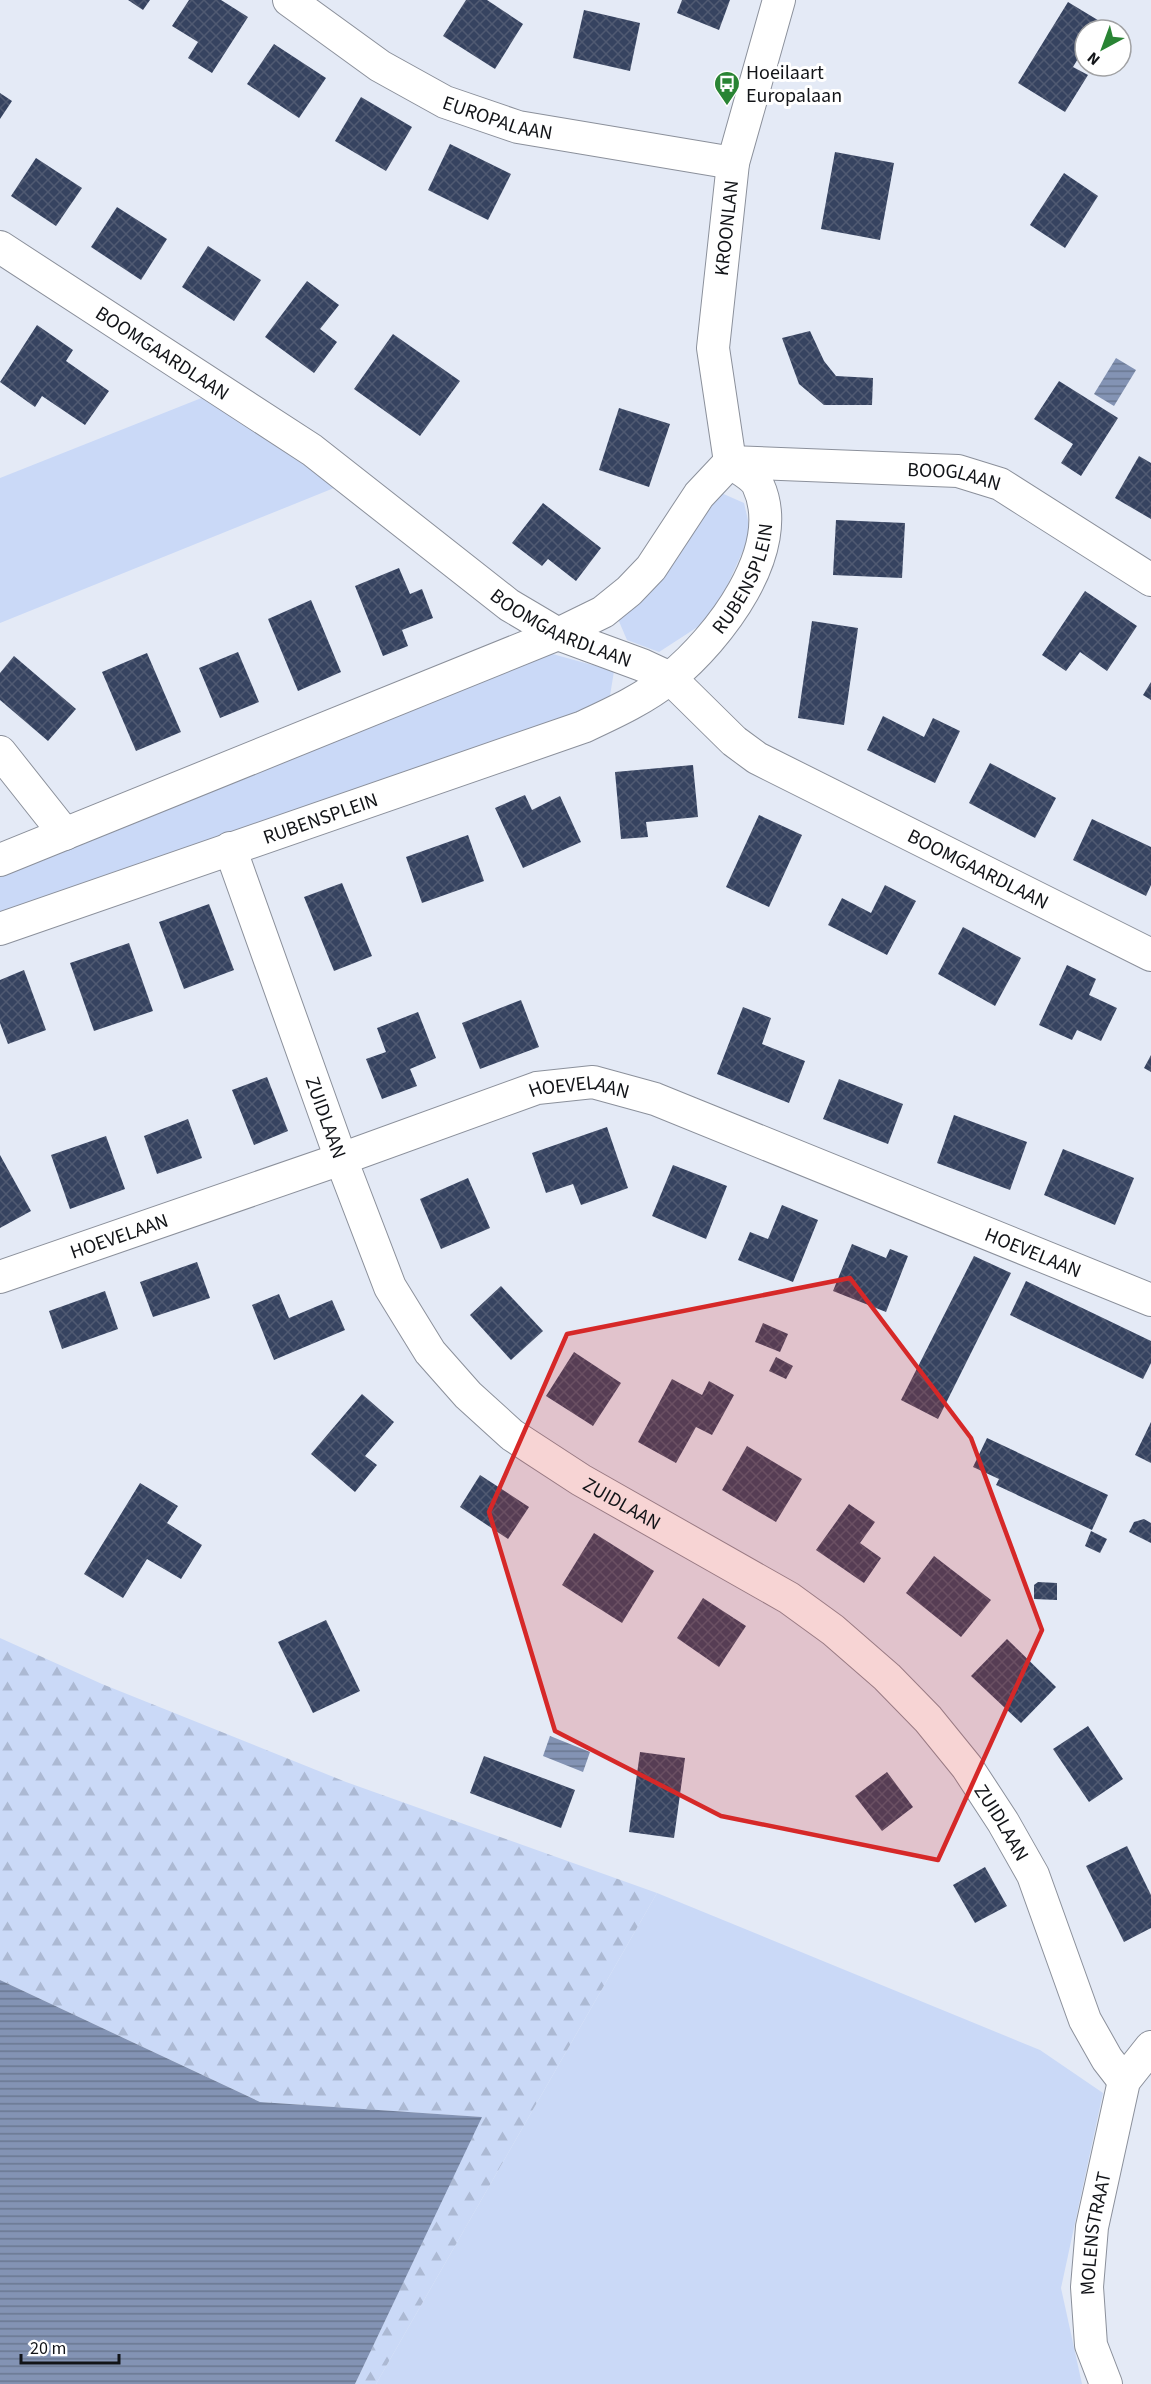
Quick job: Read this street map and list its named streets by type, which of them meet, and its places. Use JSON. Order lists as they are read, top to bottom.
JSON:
{
  "streets": {
    "street": [
      "EUROPALAAN",
      "KROONLAN",
      "BOOMGAARDLAAN",
      "BOOGLAAN",
      "RUBENSPLEIN",
      "HOEVELAAN",
      "ZUIDLAAN",
      "MOLENSTRAAT"
    ]
  },
  "crossings": [
    ["EUROPALAAN", "KROONLAN"],
    ["KROONLAN", "BOOGLAAN"],
    ["KROONLAN", "RUBENSPLEIN"],
    ["BOOMGAARDLAAN", "RUBENSPLEIN"],
    ["BOOGLAAN", "RUBENSPLEIN"],
    ["RUBENSPLEIN", "ZUIDLAAN"],
    ["HOEVELAAN", "ZUIDLAAN"],
    ["ZUIDLAAN", "MOLENSTRAAT"]
  ],
  "places": {
    "bus stop": ["Hoeilaart Europalaan"]
  },
  "scale_bar": "20 m",
  "north": "bottom left"
}
